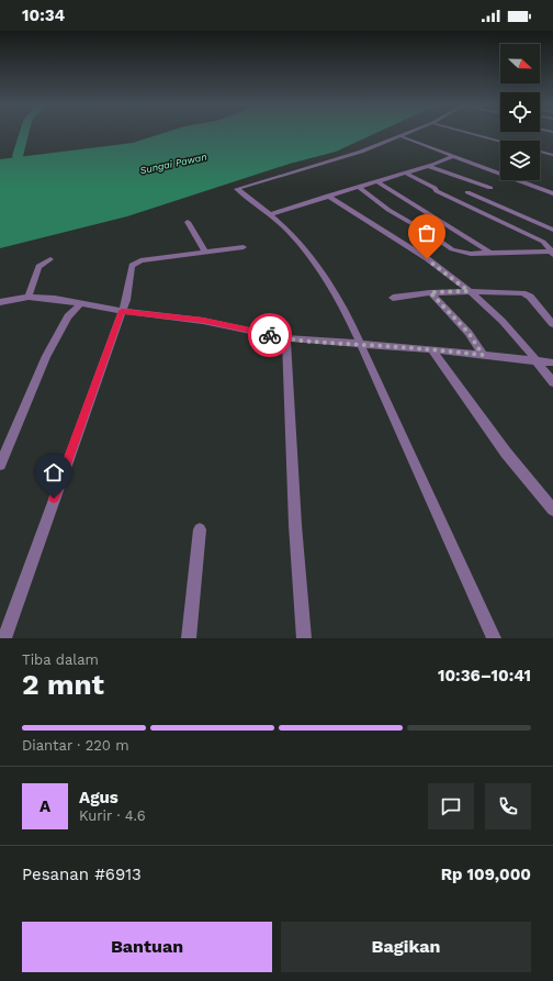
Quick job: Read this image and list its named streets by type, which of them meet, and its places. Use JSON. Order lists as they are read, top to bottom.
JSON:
{
  "water": ["Sungai Pawan"],
  "north": "right",
  "page": {
    "status": "10:34",
    "heading": ["2 mnt", "Tiba dalam", "10:36–10:41"],
    "panel": [
      "Agus",
      "Kurir · 4.6",
      "Pesanan #6913",
      "Rp 109,000"
    ],
    "bar": "Diantar · 220 m",
    "round": "A",
    "buttons": ["Bantuan", "Bagikan"]
  }
}
